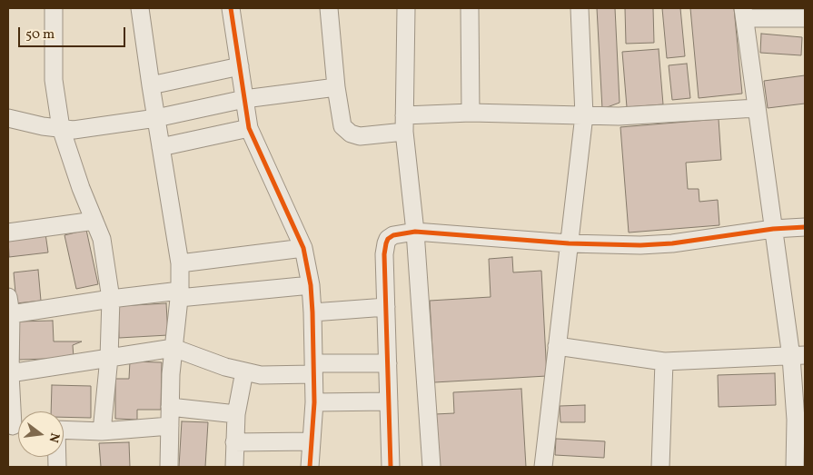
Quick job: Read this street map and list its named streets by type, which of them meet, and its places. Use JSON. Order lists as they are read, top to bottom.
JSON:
{
  "scale_bar": "50 m",
  "north": "right"
}
